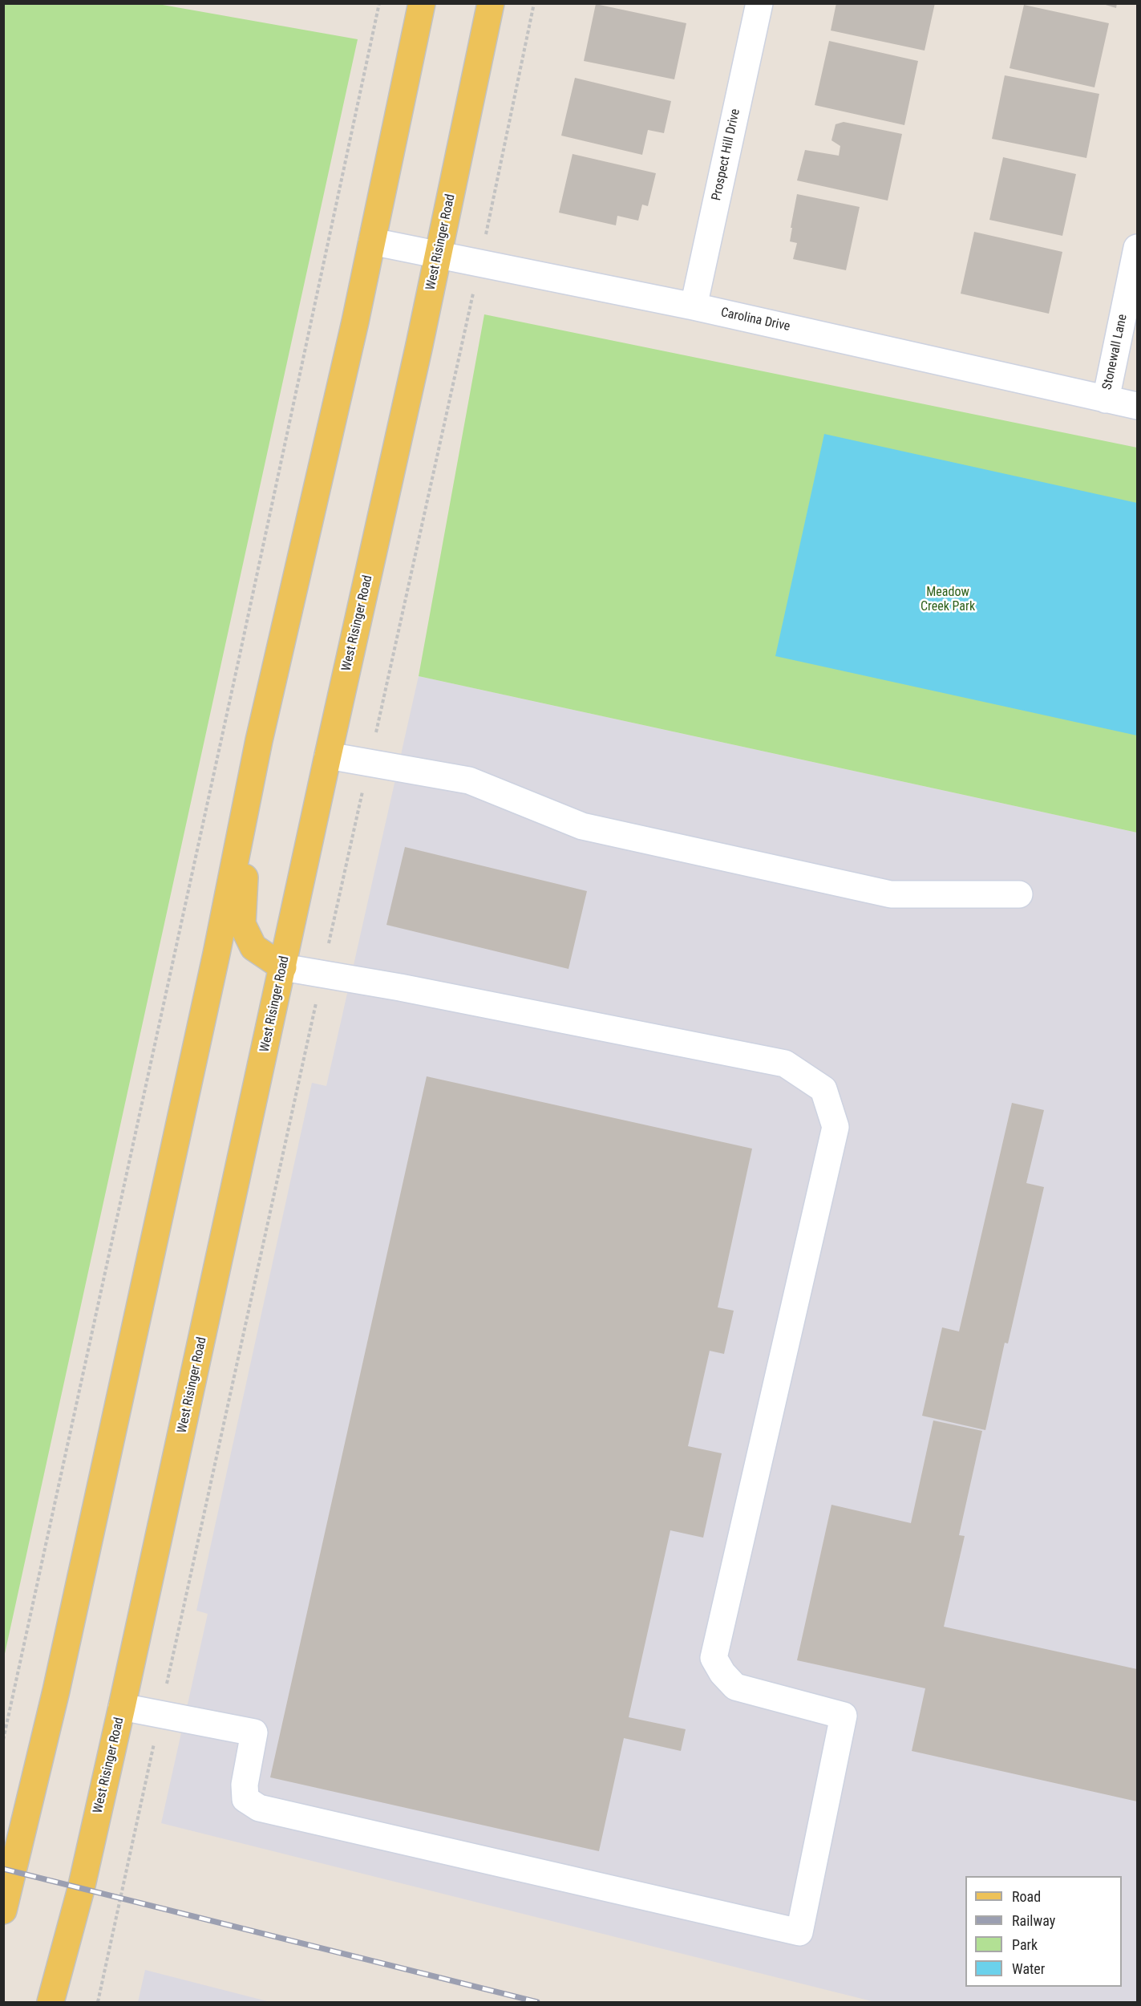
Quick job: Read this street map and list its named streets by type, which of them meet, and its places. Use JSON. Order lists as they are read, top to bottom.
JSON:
{
  "streets": {
    "main road": ["West Risinger Road"],
    "street": ["Prospect Hill Drive", "Carolina Drive", "Stonewall Lane"]
  },
  "crossings": [
    ["Prospect Hill Drive", "Carolina Drive"],
    ["West Risinger Road", "Carolina Drive"],
    ["Carolina Drive", "Stonewall Lane"]
  ],
  "parks": ["Meadow Creek Park"],
  "legend": [
    "Road",
    "Railway",
    "Park",
    "Water"
  ]
}
